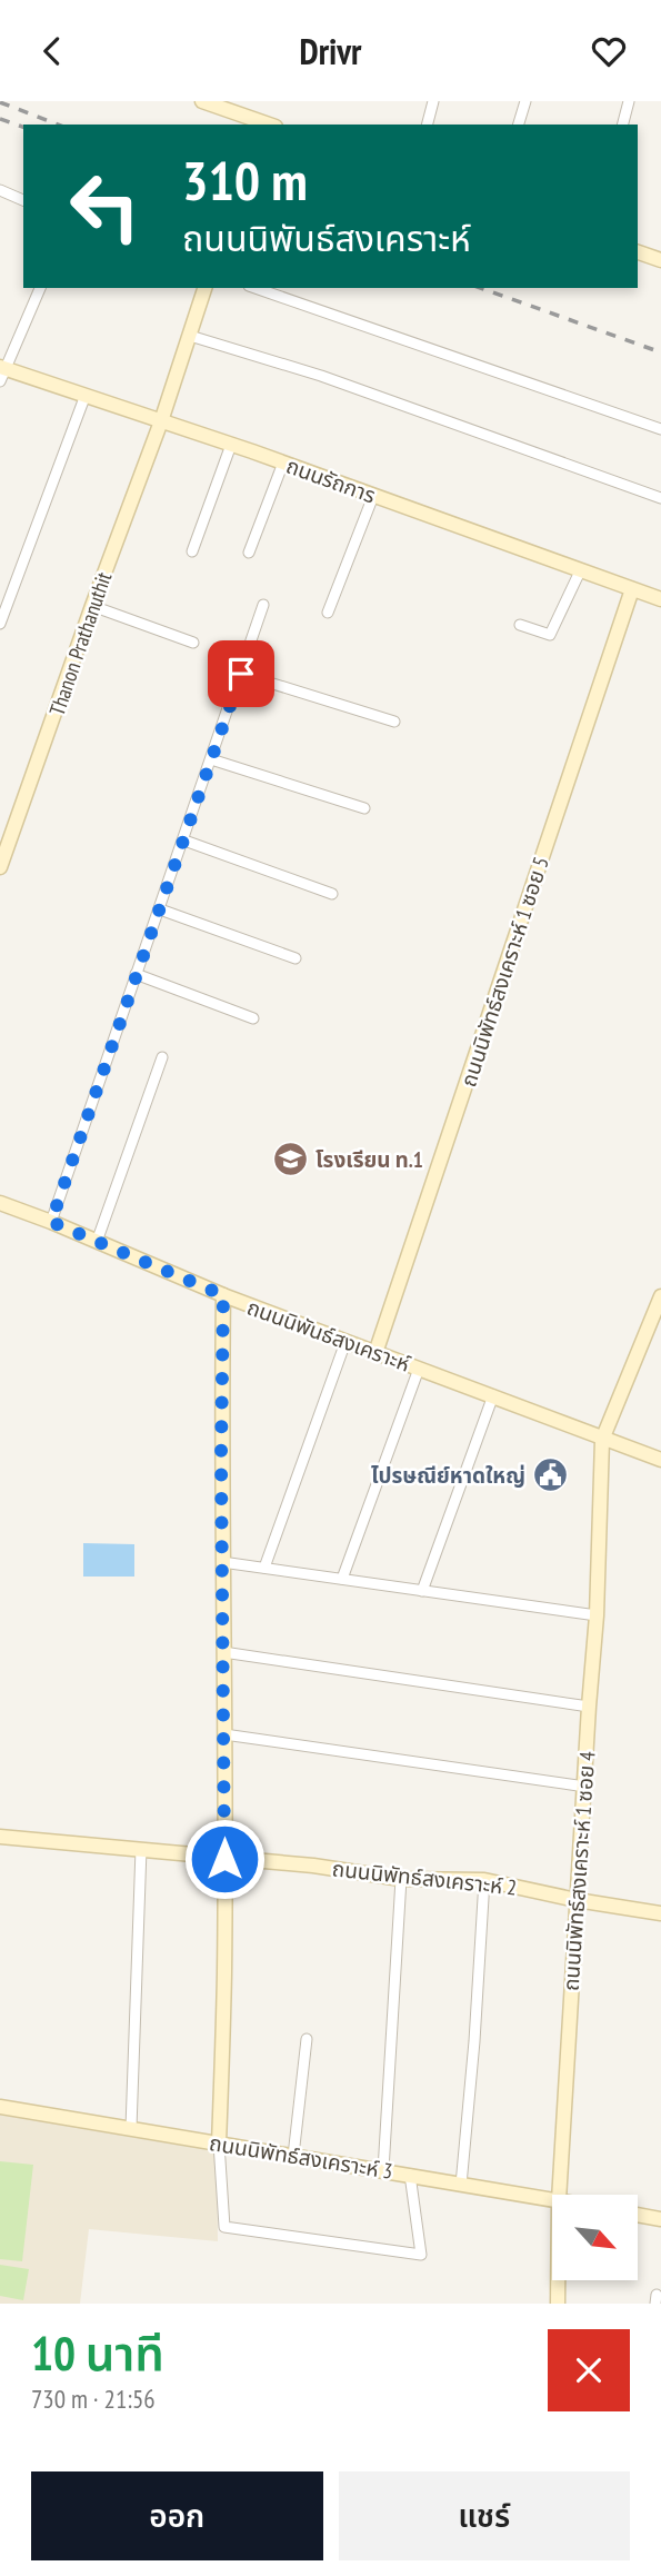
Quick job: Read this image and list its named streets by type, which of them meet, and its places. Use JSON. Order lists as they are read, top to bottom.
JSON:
{
  "streets": {
    "street": [
      "ถนนรัถการ",
      "Thanon Prathanuthit",
      "ถนนนิพัทธ์สงเคราะห์ 1 ซอย 5",
      "ถนนนิพันธ์สงเคราะห์",
      "ถนนนิพัทธ์สงเคราะห์ 1 ซอย 4",
      "ถนนนิพัทธ์สงเคราะห์ 2",
      "ถนนนิพัทธ์สงเคราะห์ 3"
    ]
  },
  "crossings": [
    ["ถนนรัถการ", "Thanon Prathanuthit"],
    ["ถนนรัถการ", "ถนนนิพัทธ์สงเคราะห์ 1 ซอย 5"],
    ["ถนนนิพัทธ์สงเคราะห์ 1 ซอย 5", "ถนนนิพันธ์สงเคราะห์"],
    ["ถนนนิพันธ์สงเคราะห์", "ถนนนิพัทธ์สงเคราะห์ 1 ซอย 4"],
    ["ถนนนิพัทธ์สงเคราะห์ 1 ซอย 4", "ถนนนิพัทธ์สงเคราะห์ 2"]
  ],
  "places": {
    "school or university": ["โรงเรียน ท.1"],
    "public building": ["ไปรษณีย์หาดใหญ่"]
  },
  "north": "bottom right",
  "page": {
    "header": "Drivr",
    "turn": ["310 m", "ถนนนิพันธ์สงเคราะห์"],
    "heading": ["10 นาที", "730 m · 21:56"],
    "buttons": ["ออก", "แชร์"]
  }
}
